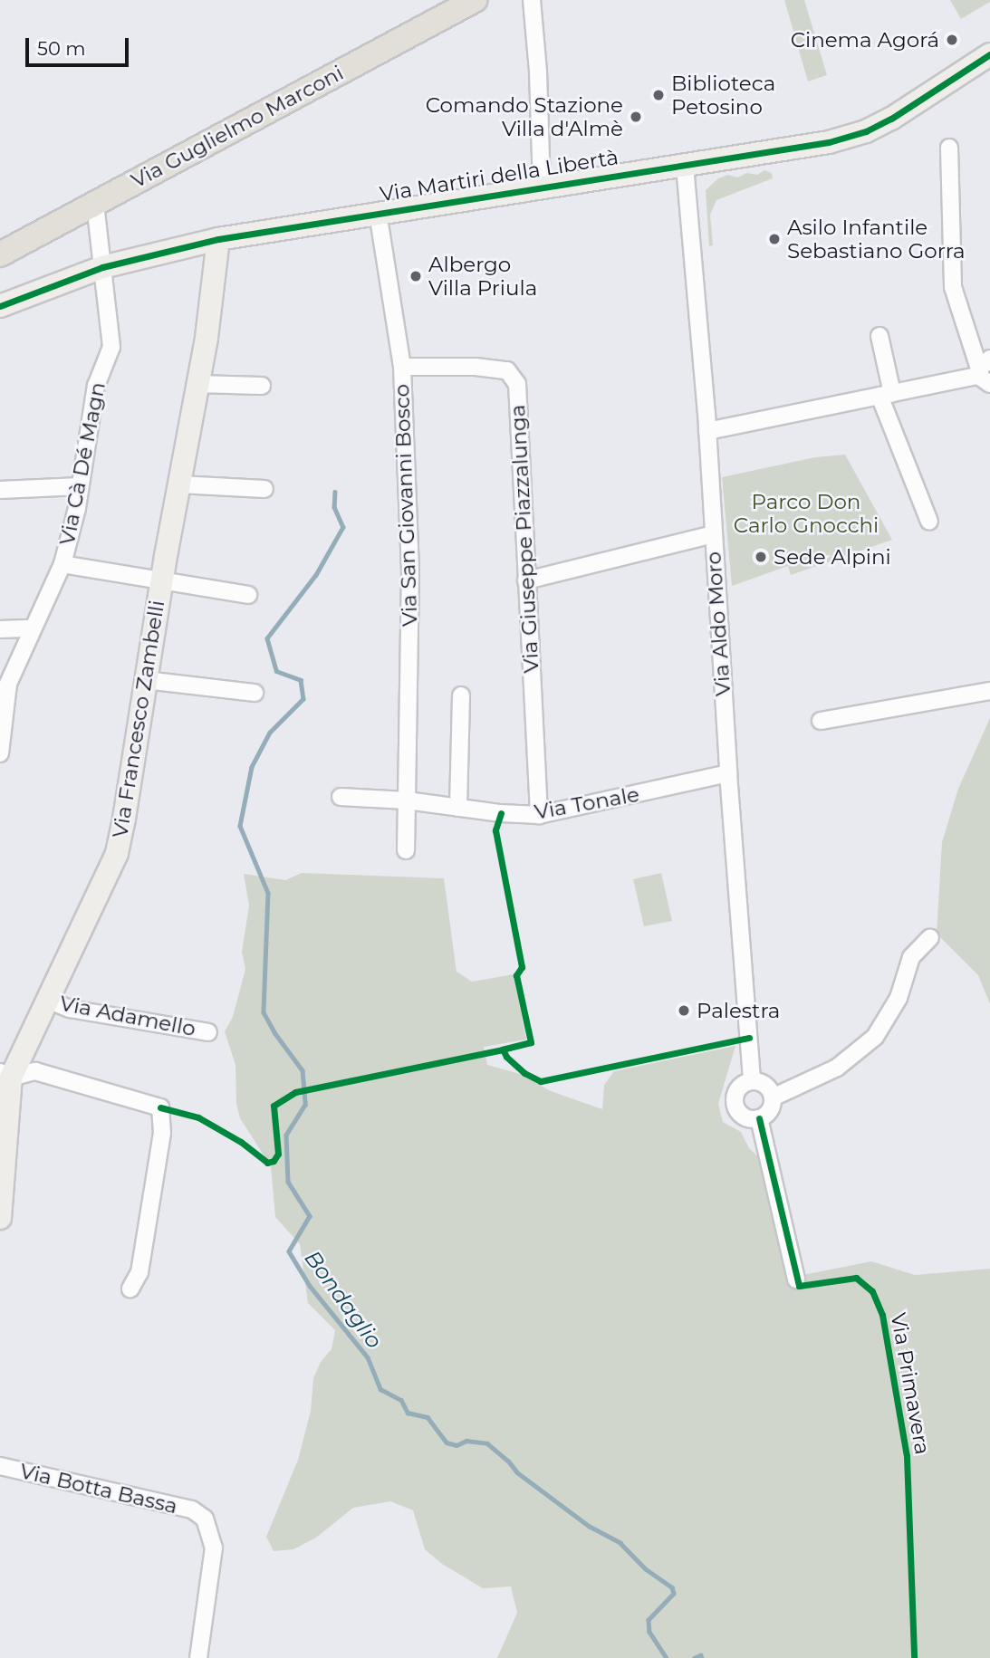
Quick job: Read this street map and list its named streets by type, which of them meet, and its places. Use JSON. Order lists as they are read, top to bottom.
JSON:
{
  "streets": {
    "main road": ["Via Guglielmo Marconi"],
    "street": [
      "Via Martiri della Libertà",
      "Via Cà Dé Magn",
      "Via San Giovanni Bosco",
      "Via Giuseppe Piazzalunga",
      "Via Aldo Moro",
      "Via Francesco Zambelli",
      "Via Tonale",
      "Via Adamello",
      "Via Botta Bassa"
    ],
    "cycle path": ["Via Primavera"]
  },
  "crossings": [
    ["Via Guglielmo Marconi", "Via Cà Dé Magn"],
    ["Via Martiri della Libertà", "Via Cà Dé Magn"],
    ["Via Martiri della Libertà", "Via San Giovanni Bosco"],
    ["Via Martiri della Libertà", "Via Aldo Moro"],
    ["Via Martiri della Libertà", "Via Francesco Zambelli"],
    ["Via San Giovanni Bosco", "Via Giuseppe Piazzalunga"],
    ["Via San Giovanni Bosco", "Via Tonale"],
    ["Via Giuseppe Piazzalunga", "Via Tonale"],
    ["Via Aldo Moro", "Via Tonale"],
    ["Via Francesco Zambelli", "Via Adamello"]
  ],
  "water": ["Bondaglio"],
  "parks": ["Parco Don Carlo Gnocchi"],
  "places": [
    "Cinema Agorá",
    "Biblioteca Petosino",
    "Comando Stazione Villa d'Almè",
    "Asilo Infantile Sebastiano Gorra",
    "Albergo Villa Priula",
    "Sede Alpini",
    "Palestra"
  ],
  "scale_bar": "50 m"
}
